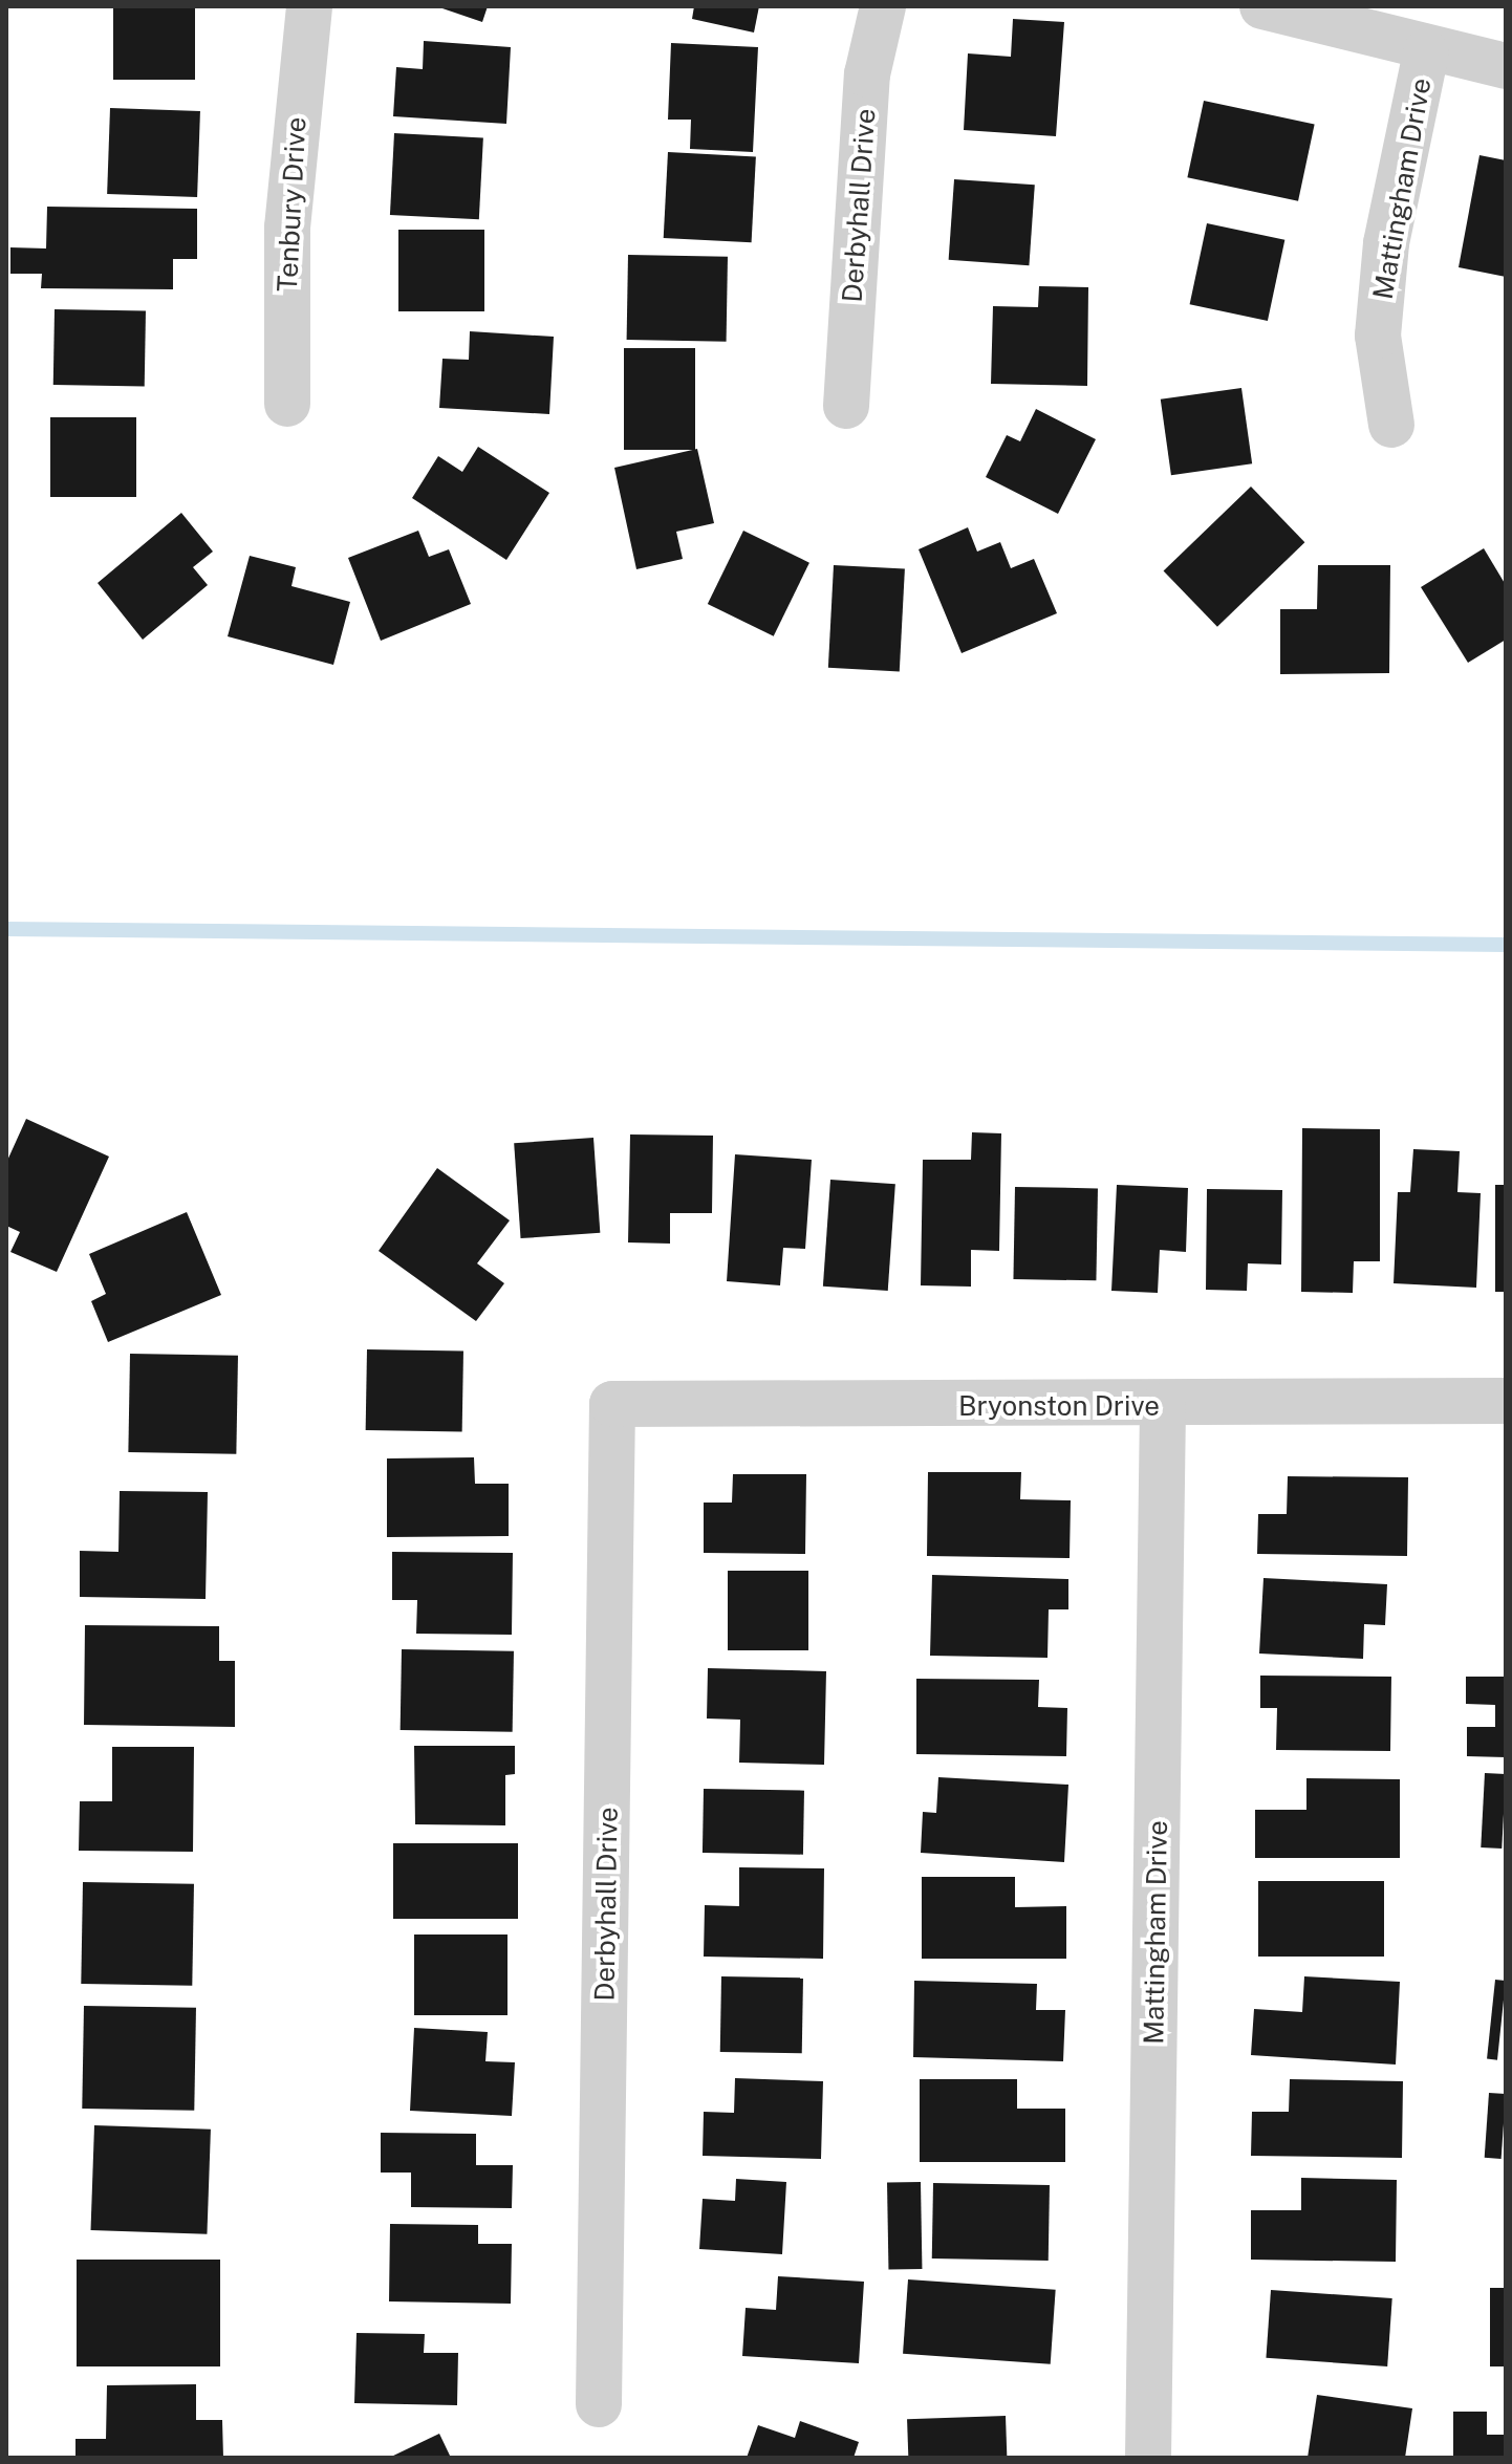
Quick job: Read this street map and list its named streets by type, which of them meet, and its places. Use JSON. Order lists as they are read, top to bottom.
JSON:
{
  "streets": {
    "street": [
      "Mattingham Drive",
      "Tenbury Drive",
      "Derbyhall Drive",
      "Bryonston Drive"
    ]
  },
  "crossings": [
    ["Mattingham Drive", "Bryonston Drive"],
    ["Derbyhall Drive", "Bryonston Drive"]
  ]
}
